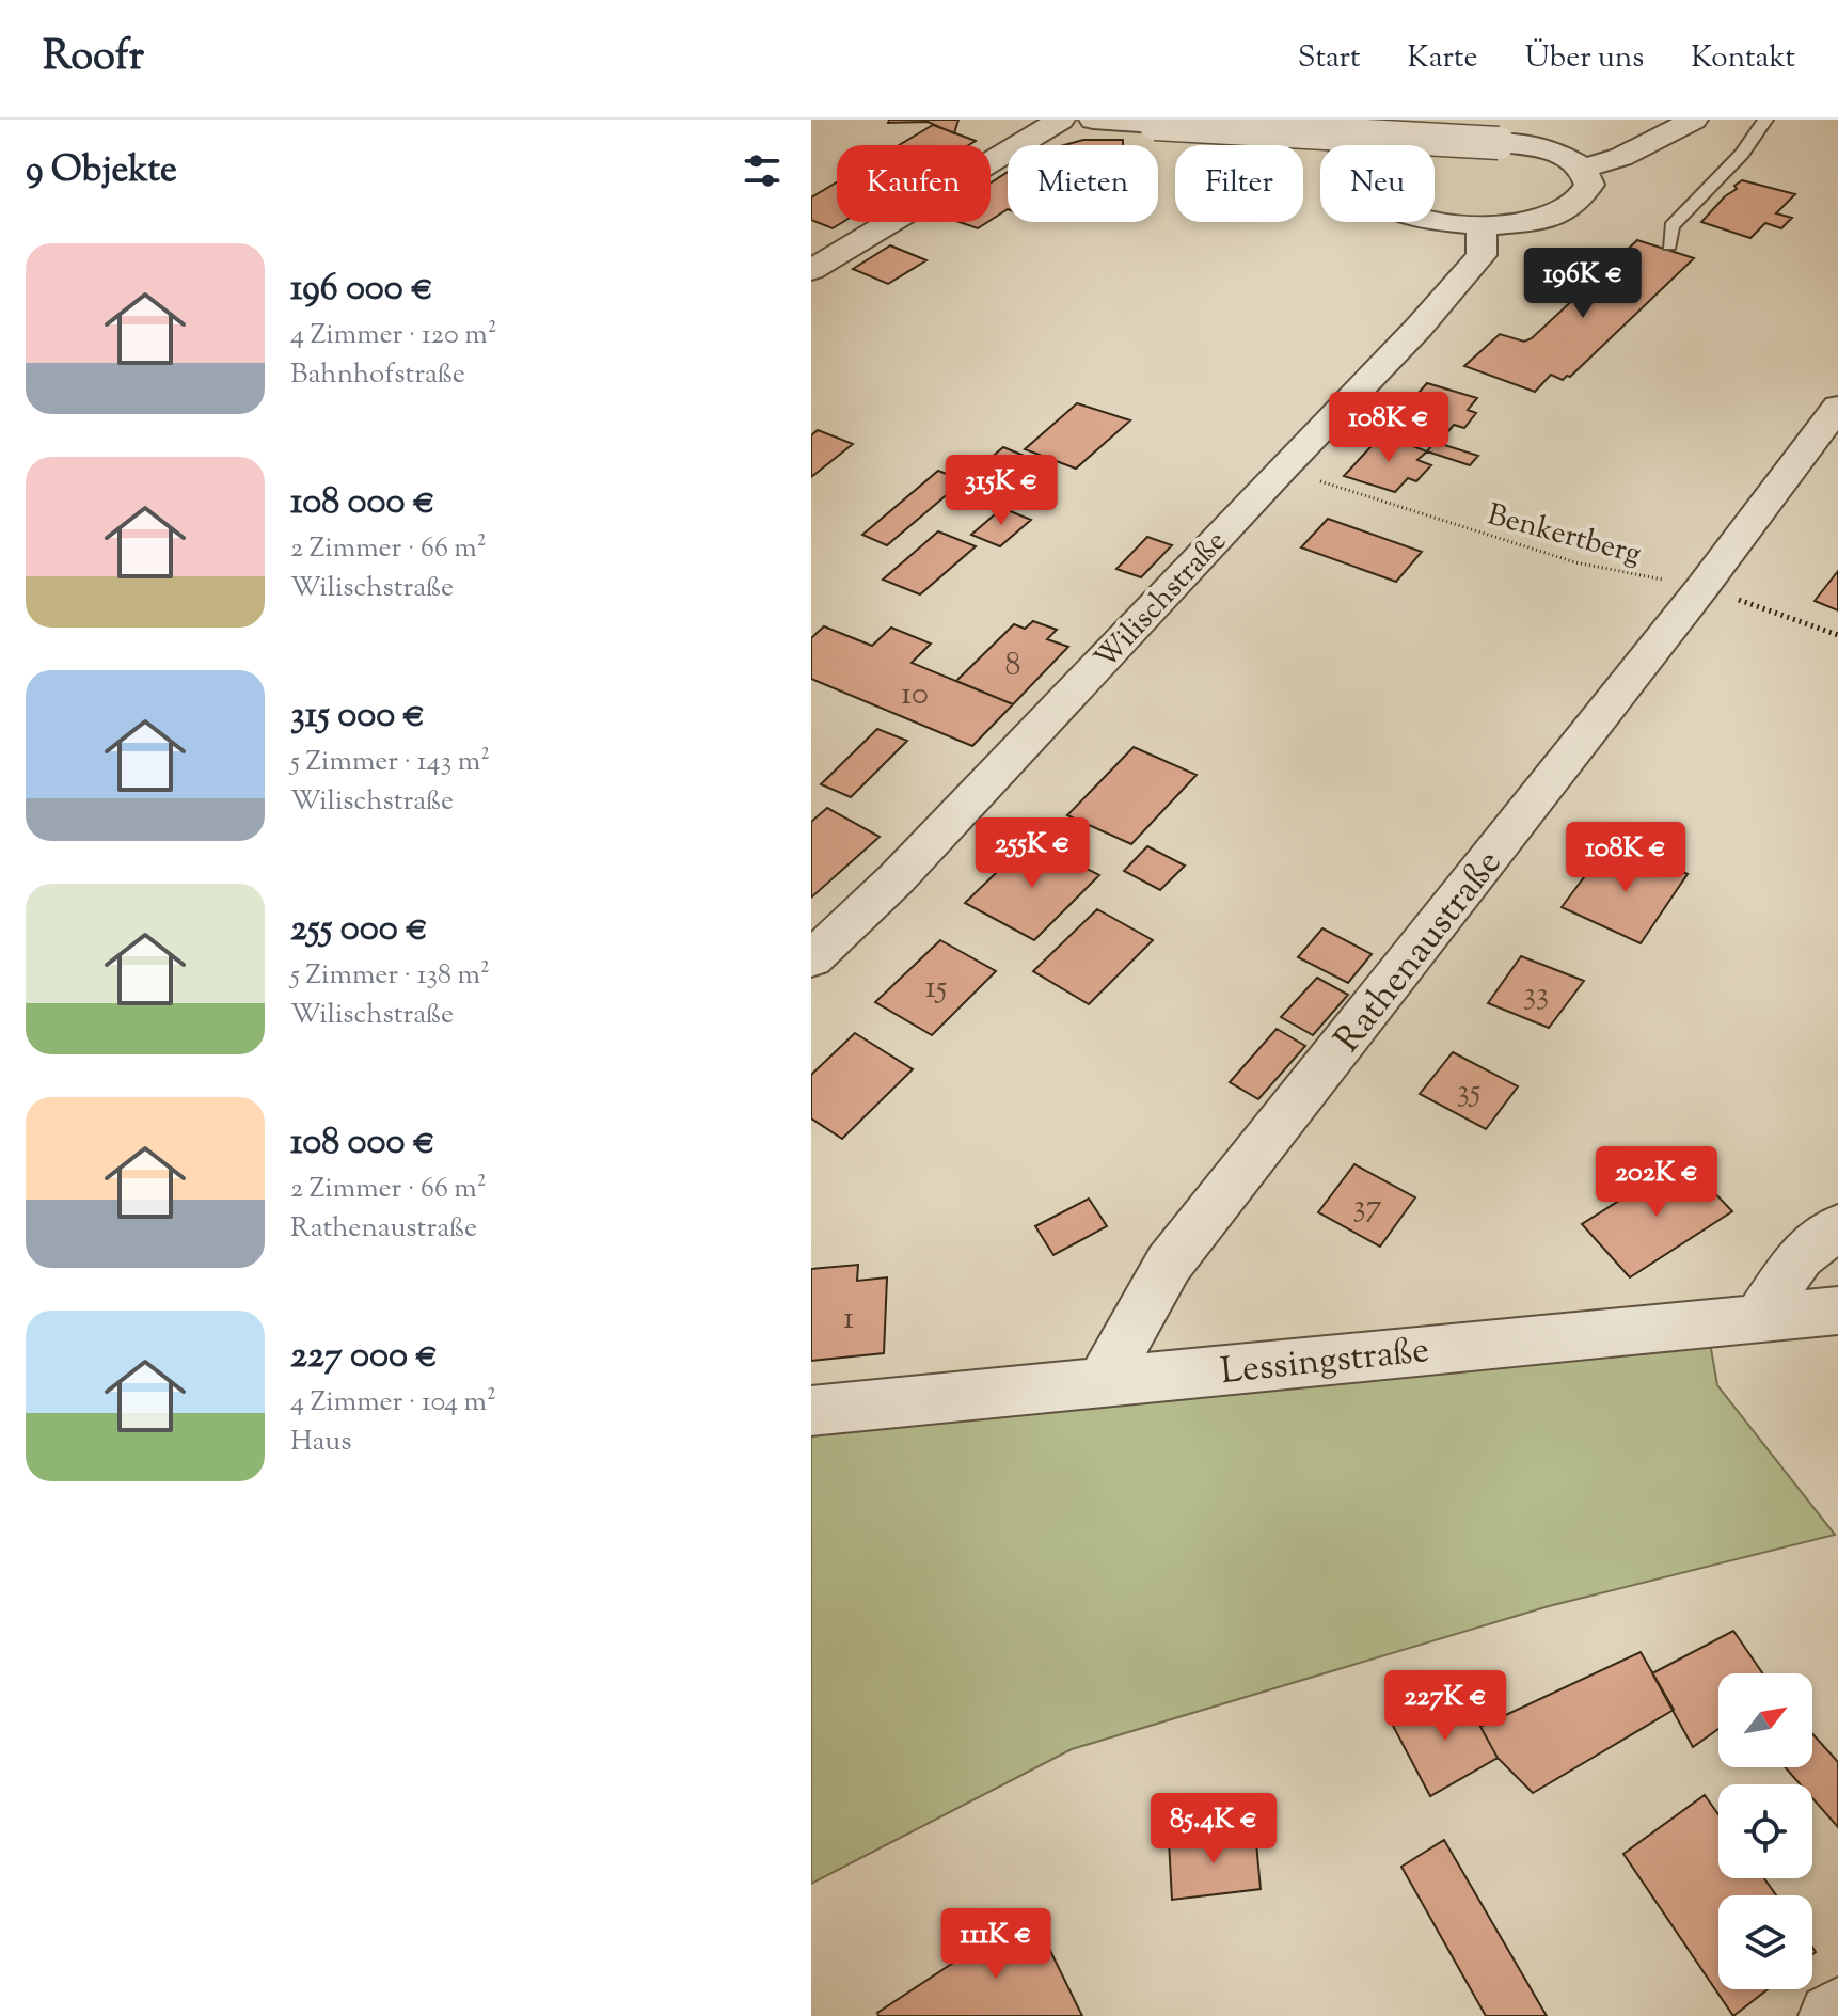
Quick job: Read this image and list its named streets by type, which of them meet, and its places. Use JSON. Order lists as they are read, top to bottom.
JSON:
{
  "streets": {
    "street": ["Wilischstraße", "Rathenaustraße", "Lessingstraße"],
    "path": ["Benkertberg"]
  },
  "crossings": [
    ["Benkertberg", "Wilischstraße"],
    ["Benkertberg", "Rathenaustraße"],
    ["Rathenaustraße", "Lessingstraße"]
  ],
  "house_numbers": [
    "8",
    "10",
    "15",
    "33",
    "35",
    "37",
    "1"
  ],
  "north": "top right",
  "page": {
    "header": "Roofr",
    "nav": [
      "Start",
      "Karte",
      "Über uns",
      "Kontakt"
    ],
    "heading": "9 Objekte",
    "chip": [
      "Kaufen",
      "Mieten",
      "Filter",
      "Neu"
    ],
    "list": [
      {
        "name": "196 000 €",
        "note": "4 Zimmer · 120 m² · Bahnhofstraße"
      },
      {
        "name": "108 000 €",
        "note": "2 Zimmer · 66 m² · Wilischstraße"
      },
      {
        "name": "315 000 €",
        "note": "5 Zimmer · 143 m² · Wilischstraße"
      },
      {
        "name": "255 000 €",
        "note": "5 Zimmer · 138 m² · Wilischstraße"
      },
      {
        "name": "108 000 €",
        "note": "2 Zimmer · 66 m² · Rathenaustraße"
      },
      {
        "name": "227 000 €",
        "note": "4 Zimmer · 104 m² · Haus"
      }
    ],
    "price": [
      "196K €",
      "108K €",
      "315K €",
      "255K €",
      "108K €",
      "202K €",
      "227K €",
      "85.4K €",
      "111K €"
    ]
  }
}
